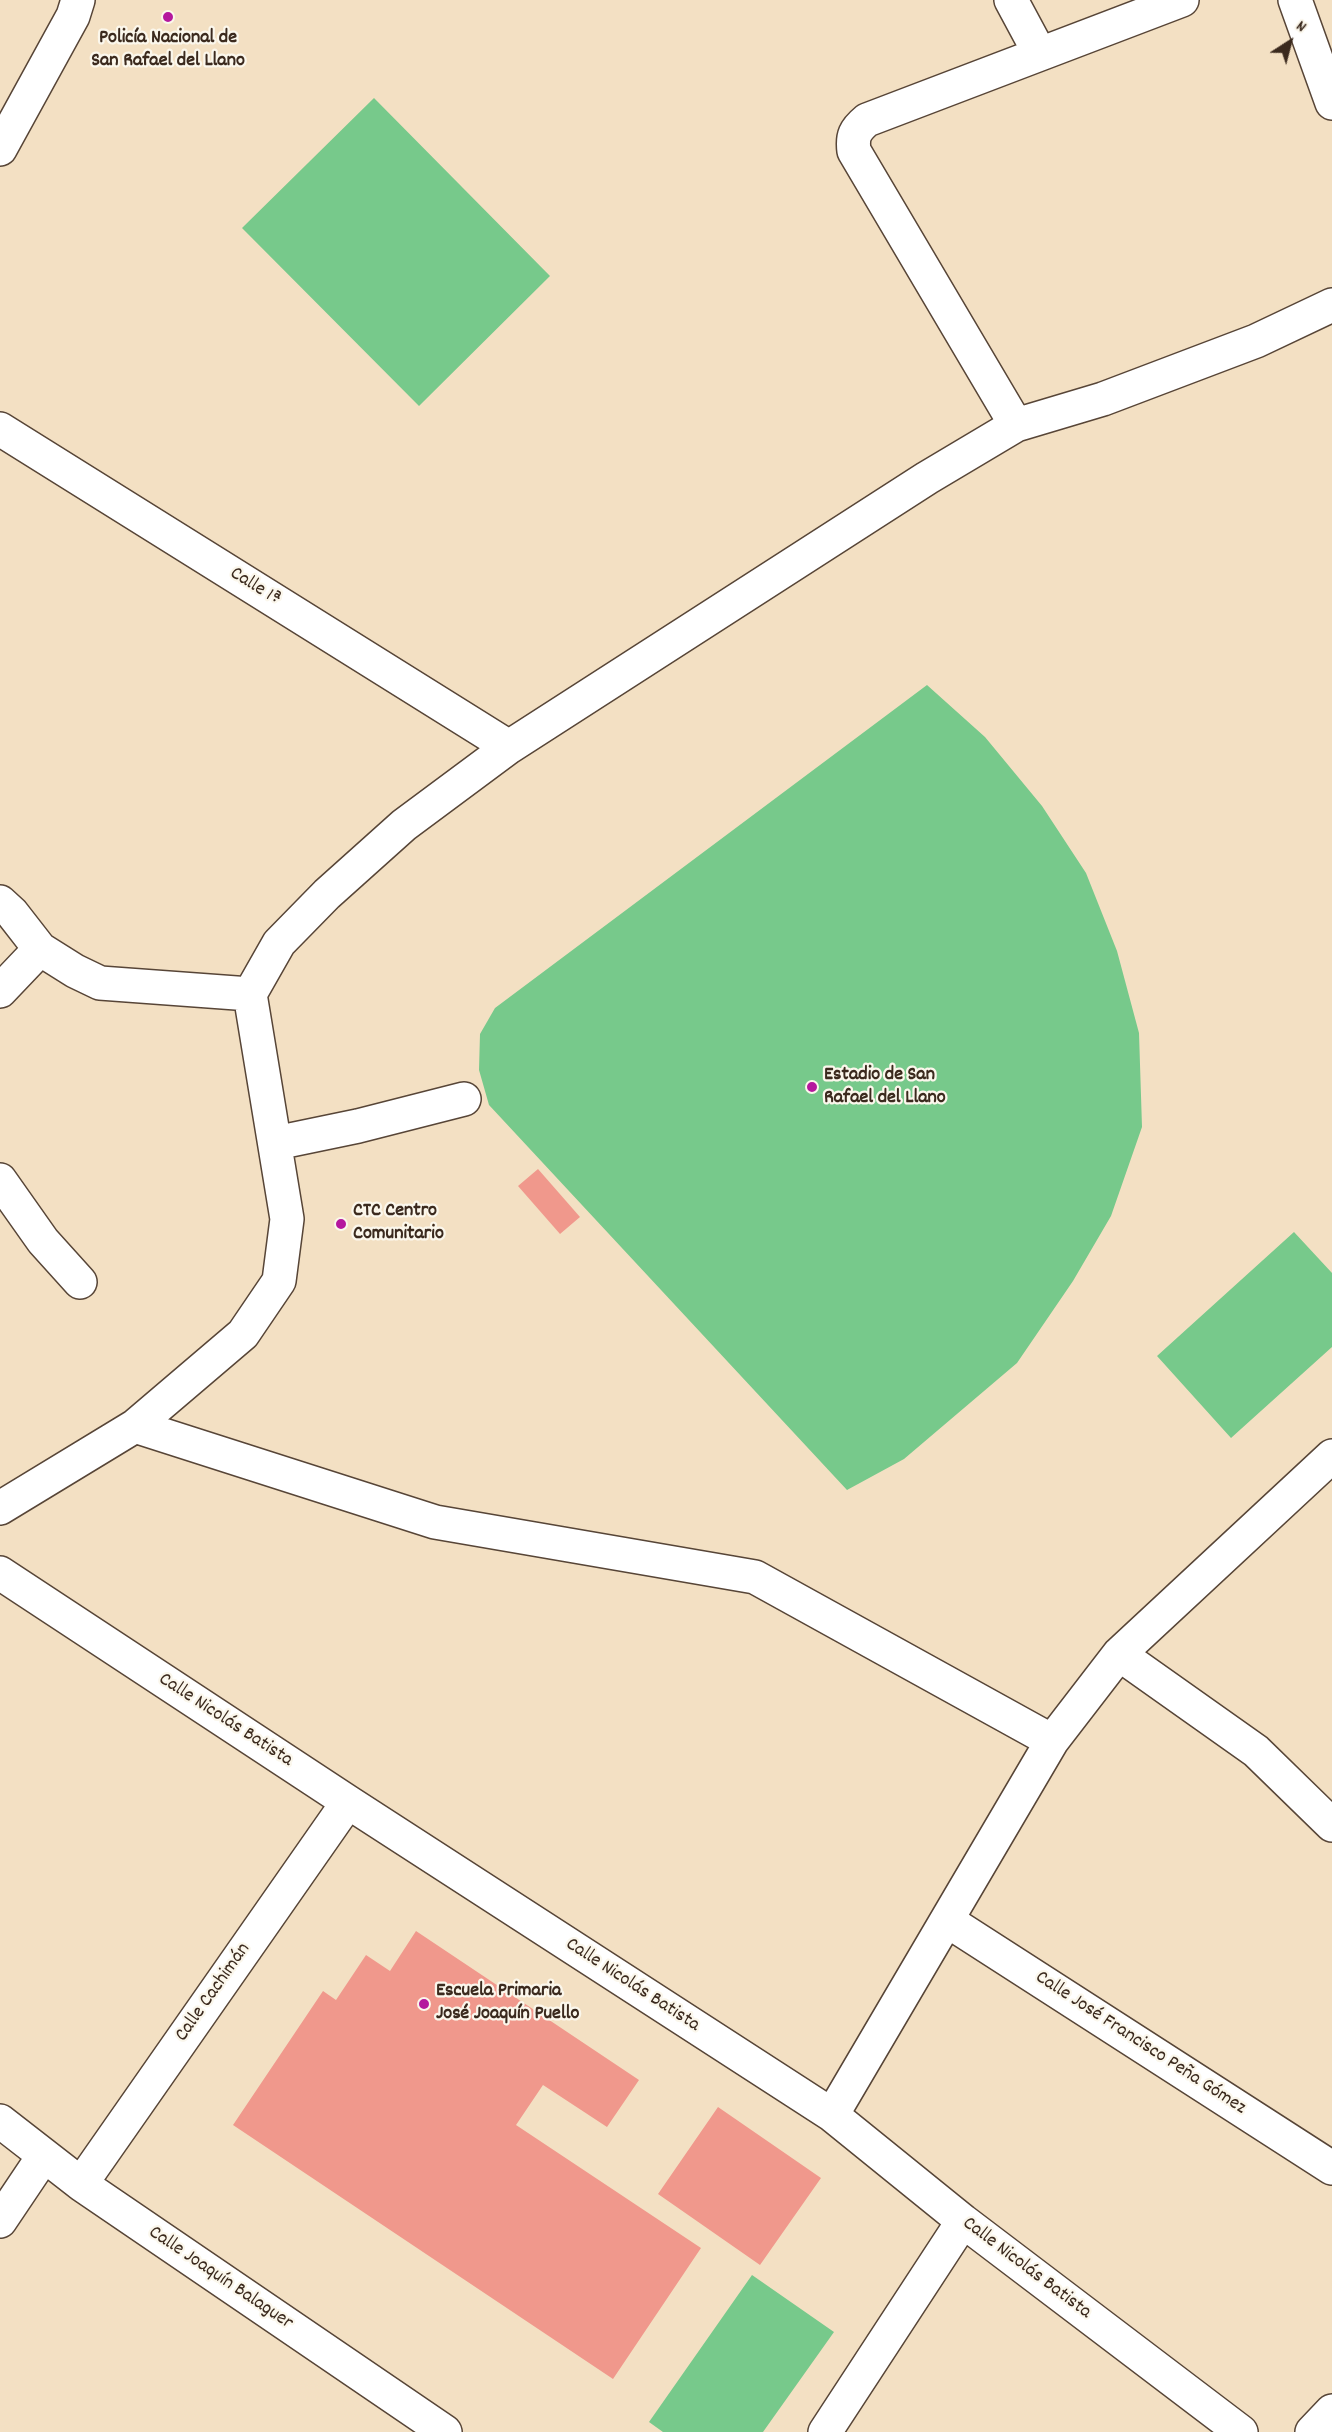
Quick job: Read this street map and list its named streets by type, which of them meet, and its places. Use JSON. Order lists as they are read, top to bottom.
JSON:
{
  "streets": {
    "street": [
      "Calle 1ª",
      "Calle Nicolás Batista",
      "Calle Cachimán",
      "Calle José Francisco Peña Gómez",
      "Calle Joaquín Balaguer"
    ]
  },
  "crossings": [
    ["Calle Nicolás Batista", "Calle Cachimán"],
    ["Calle Cachimán", "Calle Joaquín Balaguer"]
  ],
  "places": [
    "Policía Nacional de San Rafael del Llano",
    "Estadio de San Rafael del Llano",
    "CTC Centro Comunitario",
    "Escuela Primaria José Joaquín Puello"
  ],
  "north": "top right"
}
